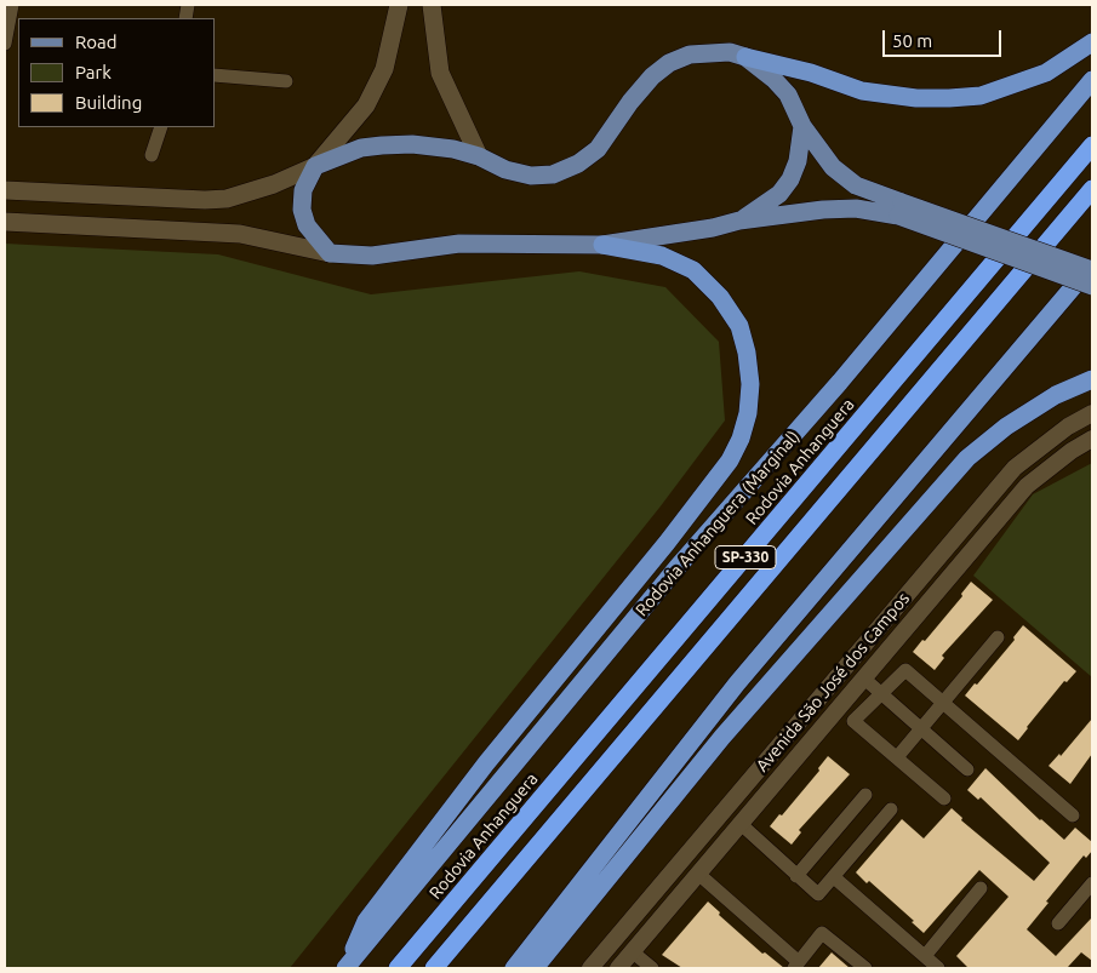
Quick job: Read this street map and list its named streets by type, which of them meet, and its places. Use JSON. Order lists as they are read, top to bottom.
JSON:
{
  "streets": {
    "highway": ["Rodovia Anhanguera", "Rodovia Anhanguera (Marginal)", "SP-330"],
    "street": ["Avenida São José dos Campos"]
  },
  "legend": ["Road", "Park", "Building"],
  "scale_bar": "50 m"
}
